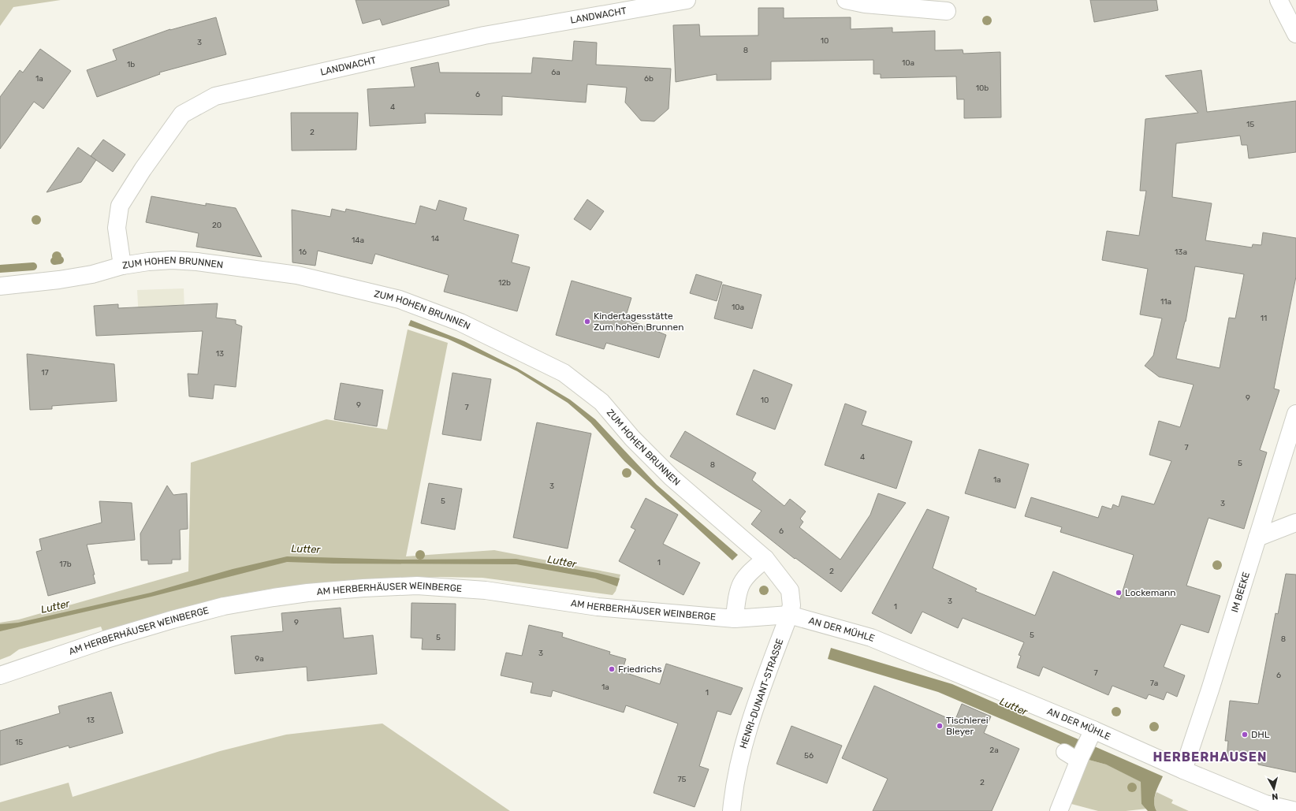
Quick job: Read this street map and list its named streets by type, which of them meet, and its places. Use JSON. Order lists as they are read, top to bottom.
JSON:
{
  "streets": {
    "street": [
      "LANDWACHT",
      "ZUM HOHEN BRUNNEN",
      "AM HERBERHÄUSER WEINBERGE",
      "IM BEEKE",
      "AN DER MÜHLE",
      "HENRI-DUNANT-STRASSE"
    ]
  },
  "crossings": [
    ["LANDWACHT", "ZUM HOHEN BRUNNEN"],
    ["ZUM HOHEN BRUNNEN", "AM HERBERHÄUSER WEINBERGE"],
    ["ZUM HOHEN BRUNNEN", "AN DER MÜHLE"],
    ["ZUM HOHEN BRUNNEN", "HENRI-DUNANT-STRASSE"],
    ["AM HERBERHÄUSER WEINBERGE", "AN DER MÜHLE"],
    ["AM HERBERHÄUSER WEINBERGE", "HENRI-DUNANT-STRASSE"],
    ["IM BEEKE", "AN DER MÜHLE"],
    ["AN DER MÜHLE", "HENRI-DUNANT-STRASSE"]
  ],
  "districts": ["HERBERHAUSEN"],
  "water": ["Lutter"],
  "places": [
    "Kindertagesstätte Zum hohen Brunnen",
    "Lockemann",
    "Friedrichs",
    "Tischlerei Bleyer",
    "DHL"
  ],
  "house_numbers": [
    "10",
    "3",
    "8",
    "10a",
    "1b",
    "6a",
    "1a",
    "6b",
    "10b",
    "6",
    "4",
    "15",
    "2",
    "20",
    "14",
    "14a",
    "16",
    "13a",
    "12b",
    "11a",
    "10a",
    "11",
    "13",
    "17",
    "9",
    "10",
    "9",
    "7",
    "7",
    "4",
    "5",
    "8",
    "1a",
    "3",
    "5",
    "3",
    "6",
    "1",
    "17b",
    "2",
    "3",
    "1",
    "9",
    "5",
    "5",
    "8",
    "3",
    "9a",
    "7",
    "6",
    "7a",
    "1a",
    "1",
    "13",
    "15",
    "2a",
    "56",
    "75",
    "2"
  ],
  "north": "bottom"
}
